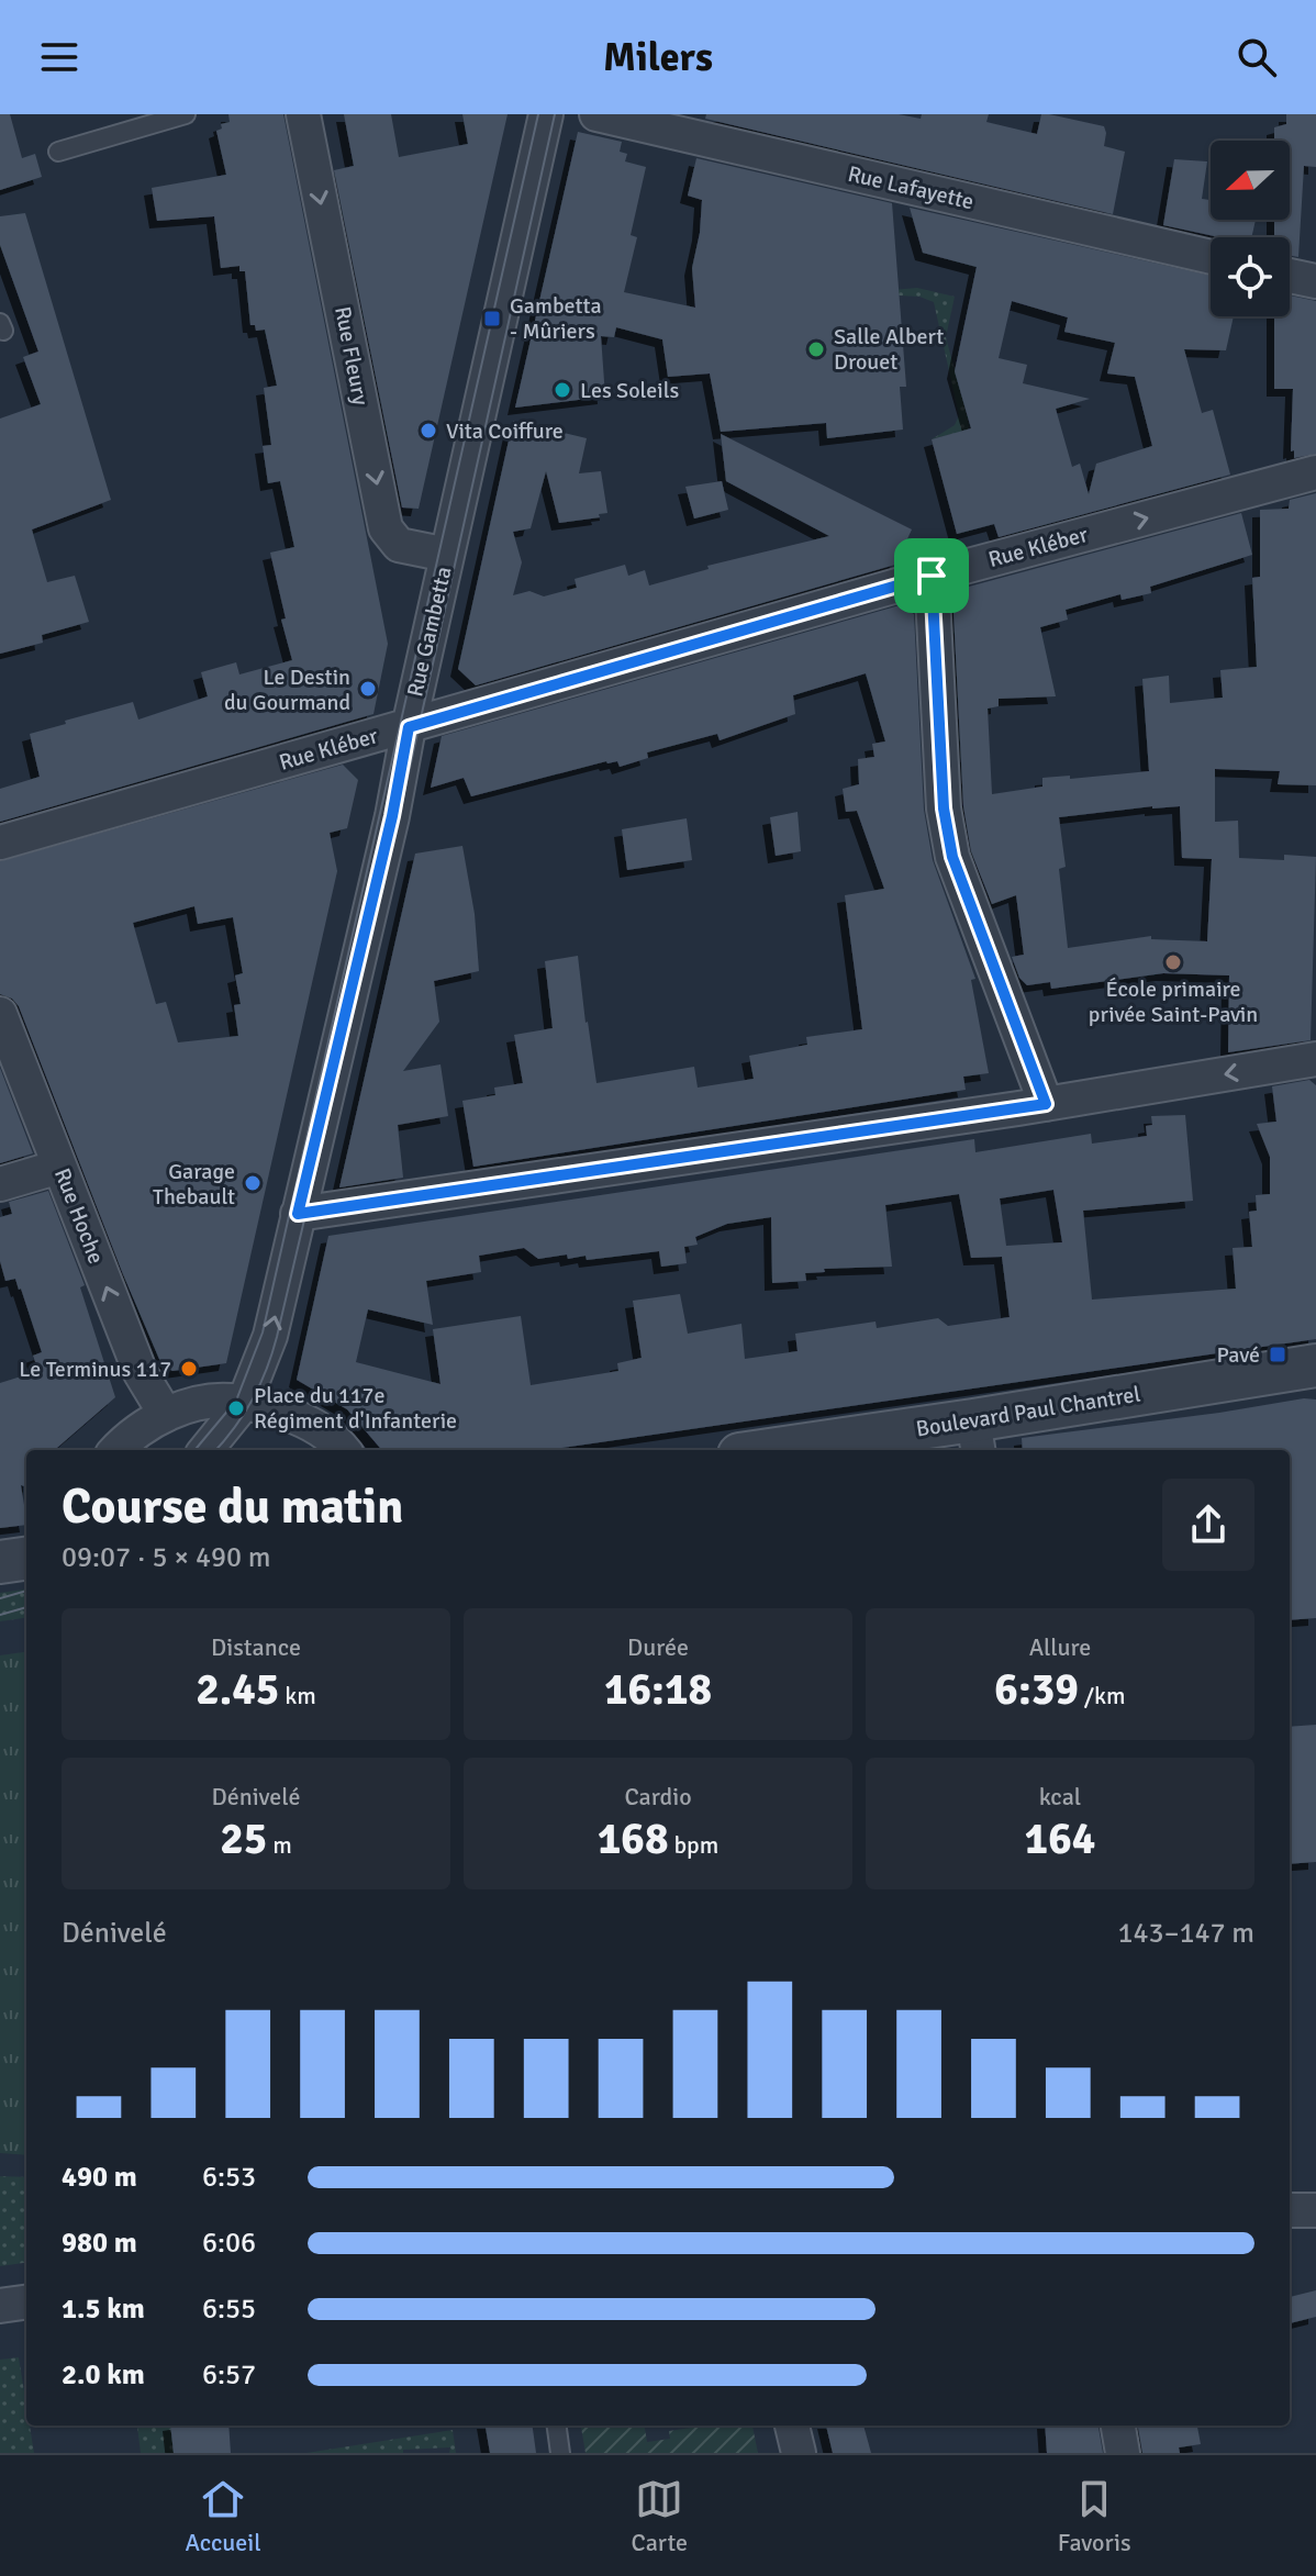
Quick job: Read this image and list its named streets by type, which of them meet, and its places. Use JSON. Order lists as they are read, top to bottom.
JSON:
{
  "streets": {
    "street": [
      "Rue Lafayette",
      "Rue Fleury",
      "Rue Kléber",
      "Rue Gambetta",
      "Rue Hoche",
      "Boulevard Paul Chantrel"
    ]
  },
  "crossings": [
    ["Rue Fleury", "Rue Gambetta"],
    ["Rue Kléber", "Rue Gambetta"]
  ],
  "one_way": ["Rue Fleury", "Rue Hoche"],
  "places": {
    "transit": ["Gambetta - Mûriers", "Pavé"],
    "other": [
      "Salle Albert Drouet",
      "Les Soleils",
      "Vita Coiffure",
      "Le Destin du Gourmand",
      "École primaire privée Saint-Pavin",
      "Garage Thebault",
      "Le Terminus 117",
      "Place du 117e Régiment d'Infanterie"
    ]
  },
  "north": "left",
  "page": {
    "header": "Milers",
    "heading": ["Course du matin", "09:07 · 5 × 490 m"],
    "stats": [
      ["Distance", "2.45 km"],
      ["Durée", "16:18"],
      ["Allure", "6:39 /km"],
      ["Dénivelé", "25 m"],
      ["Cardio", "168 bpm"],
      ["kcal", "164"]
    ],
    "chart": ["Dénivelé", "143–147 m"],
    "list": [
      {
        "name": "490 m",
        "note": "6:53"
      },
      {
        "name": "980 m",
        "note": "6:06"
      },
      {
        "name": "1.5 km",
        "note": "6:55"
      },
      {
        "name": "2.0 km",
        "note": "6:57"
      }
    ],
    "tabs": ["Accueil", "Carte", "Favoris"]
  }
}
